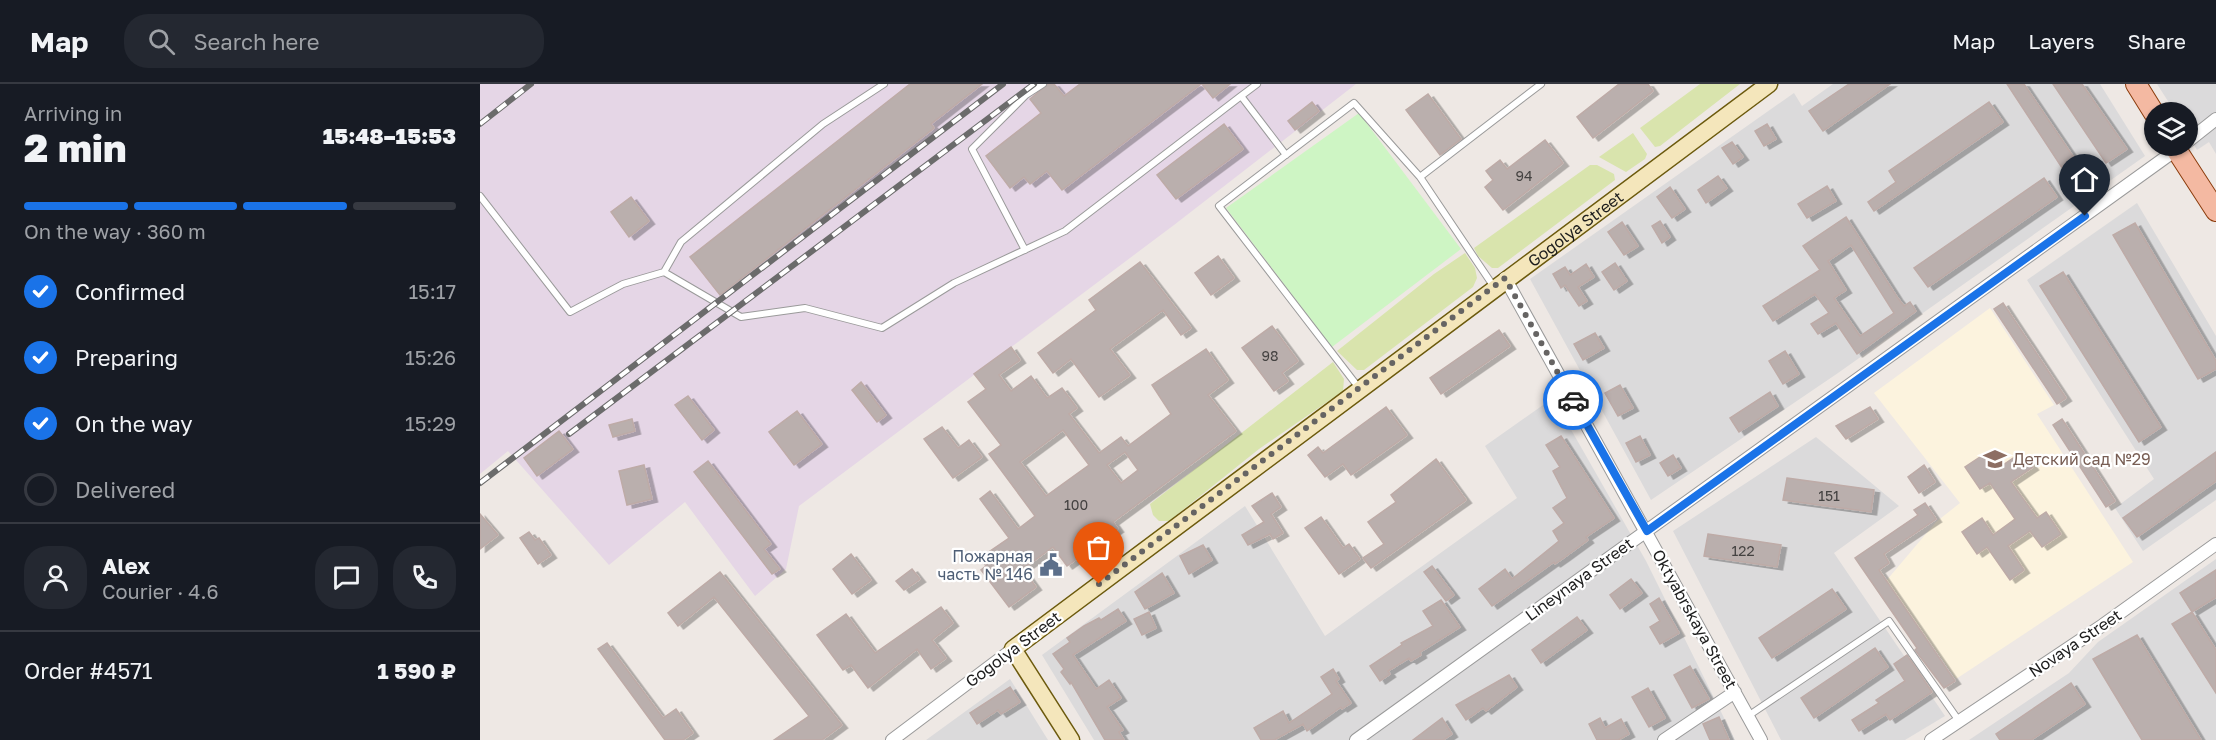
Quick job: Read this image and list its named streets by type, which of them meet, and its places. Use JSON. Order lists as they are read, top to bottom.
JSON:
{
  "streets": {
    "street": [
      "Gogolya Street",
      "Lineynaya Street",
      "Oktyabrskaya Street",
      "Novaya Street"
    ]
  },
  "crossings": [
    ["Gogolya Street", "Oktyabrskaya Street"],
    ["Lineynaya Street", "Oktyabrskaya Street"]
  ],
  "places": {
    "school or university": ["Детский сад №29"],
    "public building": ["Пожарная часть № 146"]
  },
  "house_numbers": [
    "94",
    "98",
    "151",
    "100",
    "122"
  ],
  "page": {
    "header": "Map",
    "search": "Search here",
    "nav": ["Map", "Layers", "Share"],
    "heading": ["2 min", "Arriving in", "15:48–15:53"],
    "panel": [
      "Alex",
      "Courier · 4.6",
      "Order #4571",
      "1 590 ₽"
    ],
    "bar": "On the way · 360 m",
    "list": [
      ["Confirmed", "15:17"],
      ["Preparing", "15:26"],
      ["On the way", "15:29"],
      "Delivered"
    ]
  }
}
